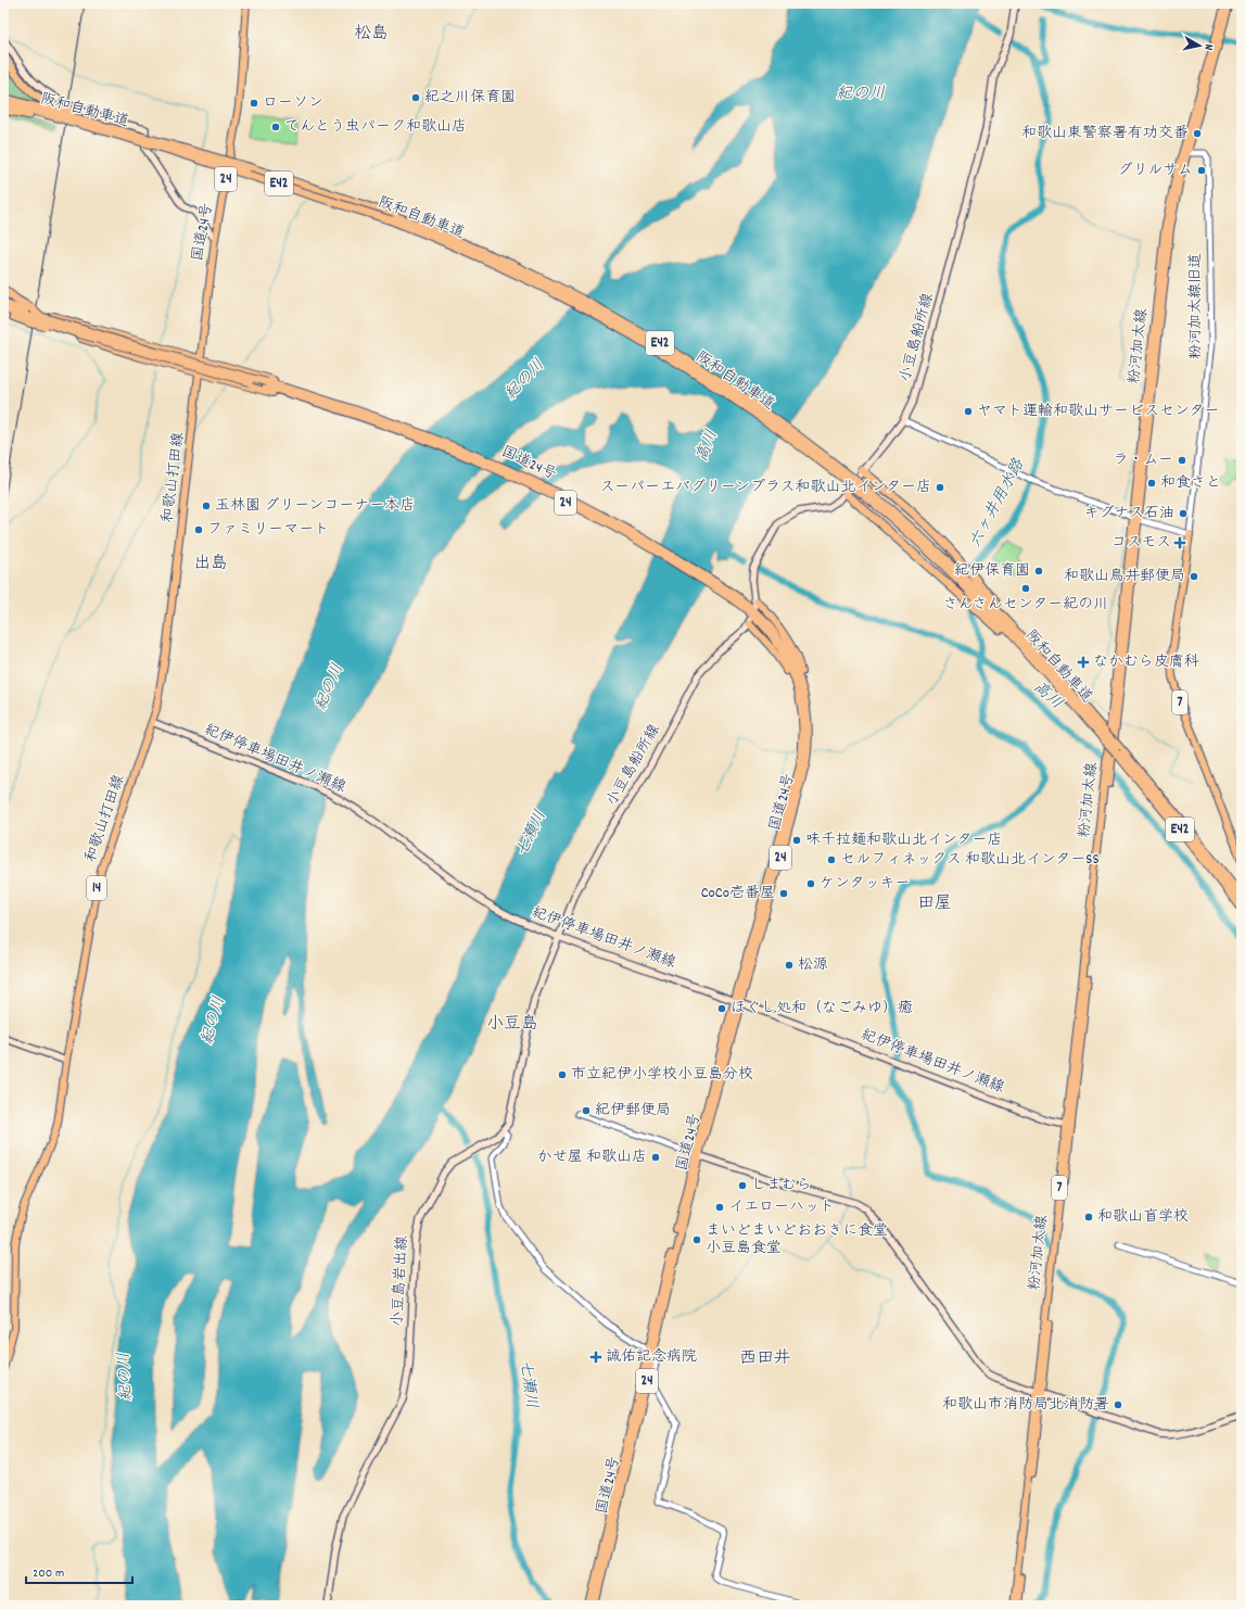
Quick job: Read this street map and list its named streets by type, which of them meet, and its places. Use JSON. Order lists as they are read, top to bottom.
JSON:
{
  "streets": {
    "highway": ["阪和自動車道", "E42"],
    "main road": [
      "24",
      "国道24号",
      "小豆島船所線",
      "粉河加太線",
      "和歌山打田線",
      "7",
      "紀伊停車場田井ノ瀬線",
      "14",
      "小豆島岩出線"
    ],
    "street": ["粉河加太線旧道"]
  },
  "crossings": [
    ["24", "国道24号"],
    ["24", "小豆島船所線"],
    ["24", "和歌山打田線"],
    ["国道24号", "和歌山打田線"],
    ["国道24号", "紀伊停車場田井ノ瀬線"],
    ["粉河加太線旧道", "粉河加太線"],
    ["粉河加太線旧道", "7"],
    ["小豆島船所線", "紀伊停車場田井ノ瀬線"],
    ["粉河加太線", "紀伊停車場田井ノ瀬線"],
    ["和歌山打田線", "紀伊停車場田井ノ瀬線"]
  ],
  "districts": [
    "松島",
    "出島",
    "田屋",
    "小豆島",
    "西田井"
  ],
  "water": [
    "紀の川",
    "高川",
    "六ヶ井用水路",
    "七瀬川"
  ],
  "places": {
    "other": [
      "紀之川保育園",
      "ローソン",
      "てんとう虫パーク和歌山店",
      "和歌山東警察署有功交番",
      "グリルサム",
      "ヤマト運輸和歌山サービスセンター",
      "ラ・ムー",
      "和食さと",
      "スーパーエバグリーンプラス和歌山北インター店",
      "玉林園 グリーンコーナー本店",
      "キグナス石油",
      "ファミリーマート",
      "紀伊保育園",
      "和歌山鳥井郵便局",
      "さんさんセンター紀の川",
      "味千拉麺和歌山北インター店",
      "セルフィネックス 和歌山北インターSS",
      "ケンタッキー",
      "CoCo壱番屋",
      "松源",
      "ほぐし処和（なごみゆ）癒",
      "市立紀伊小学校小豆島分校",
      "紀伊郵便局",
      "かせ屋 和歌山店",
      "しまむら",
      "イエローハット",
      "和歌山盲学校",
      "まいどまいどおおきに食堂 小豆島食堂",
      "和歌山市消防局北消防署"
    ],
    "health": ["コスモス", "なかむら皮膚科", "誠佑記念病院"]
  },
  "scale_bar": "200 m",
  "north": "right"
}
